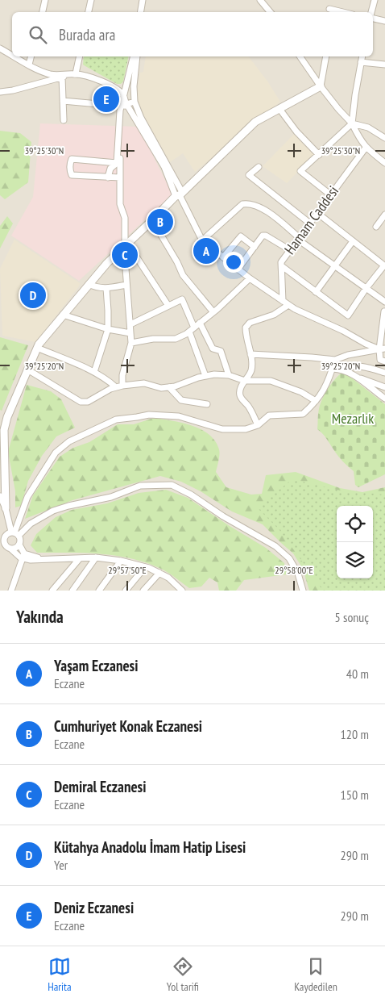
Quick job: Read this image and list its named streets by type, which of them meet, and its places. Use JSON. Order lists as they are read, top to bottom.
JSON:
{
  "streets": {
    "street": ["Hamam Caddesi"]
  },
  "parks": ["Mezarlık"],
  "page": {
    "search": "Burada ara",
    "pins": [
      "E",
      "B",
      "A",
      "C",
      "D"
    ],
    "heading": ["Yakında", "5 sonuç"],
    "list": [
      {
        "mark": "A",
        "name": "Yaşam Eczanesi",
        "note": "Eczane",
        "value": "40 m"
      },
      {
        "mark": "B",
        "name": "Cumhuriyet Konak Eczanesi",
        "note": "Eczane",
        "value": "120 m"
      },
      {
        "mark": "C",
        "name": "Demiral Eczanesi",
        "note": "Eczane",
        "value": "150 m"
      },
      {
        "mark": "D",
        "name": "Kütahya Anadolu İmam Hatip Lisesi",
        "note": "Yer",
        "value": "290 m"
      },
      {
        "mark": "E",
        "name": "Deniz Eczanesi",
        "note": "Eczane",
        "value": "290 m"
      }
    ],
    "nav": ["Harita", "Yol tarifi", "Kaydedilen"]
  },
  "coordinates": [
    "39°25'30\"N",
    "39°25'20\"N",
    "29°57'50\"E",
    "29°58'00\"E"
  ]
}
